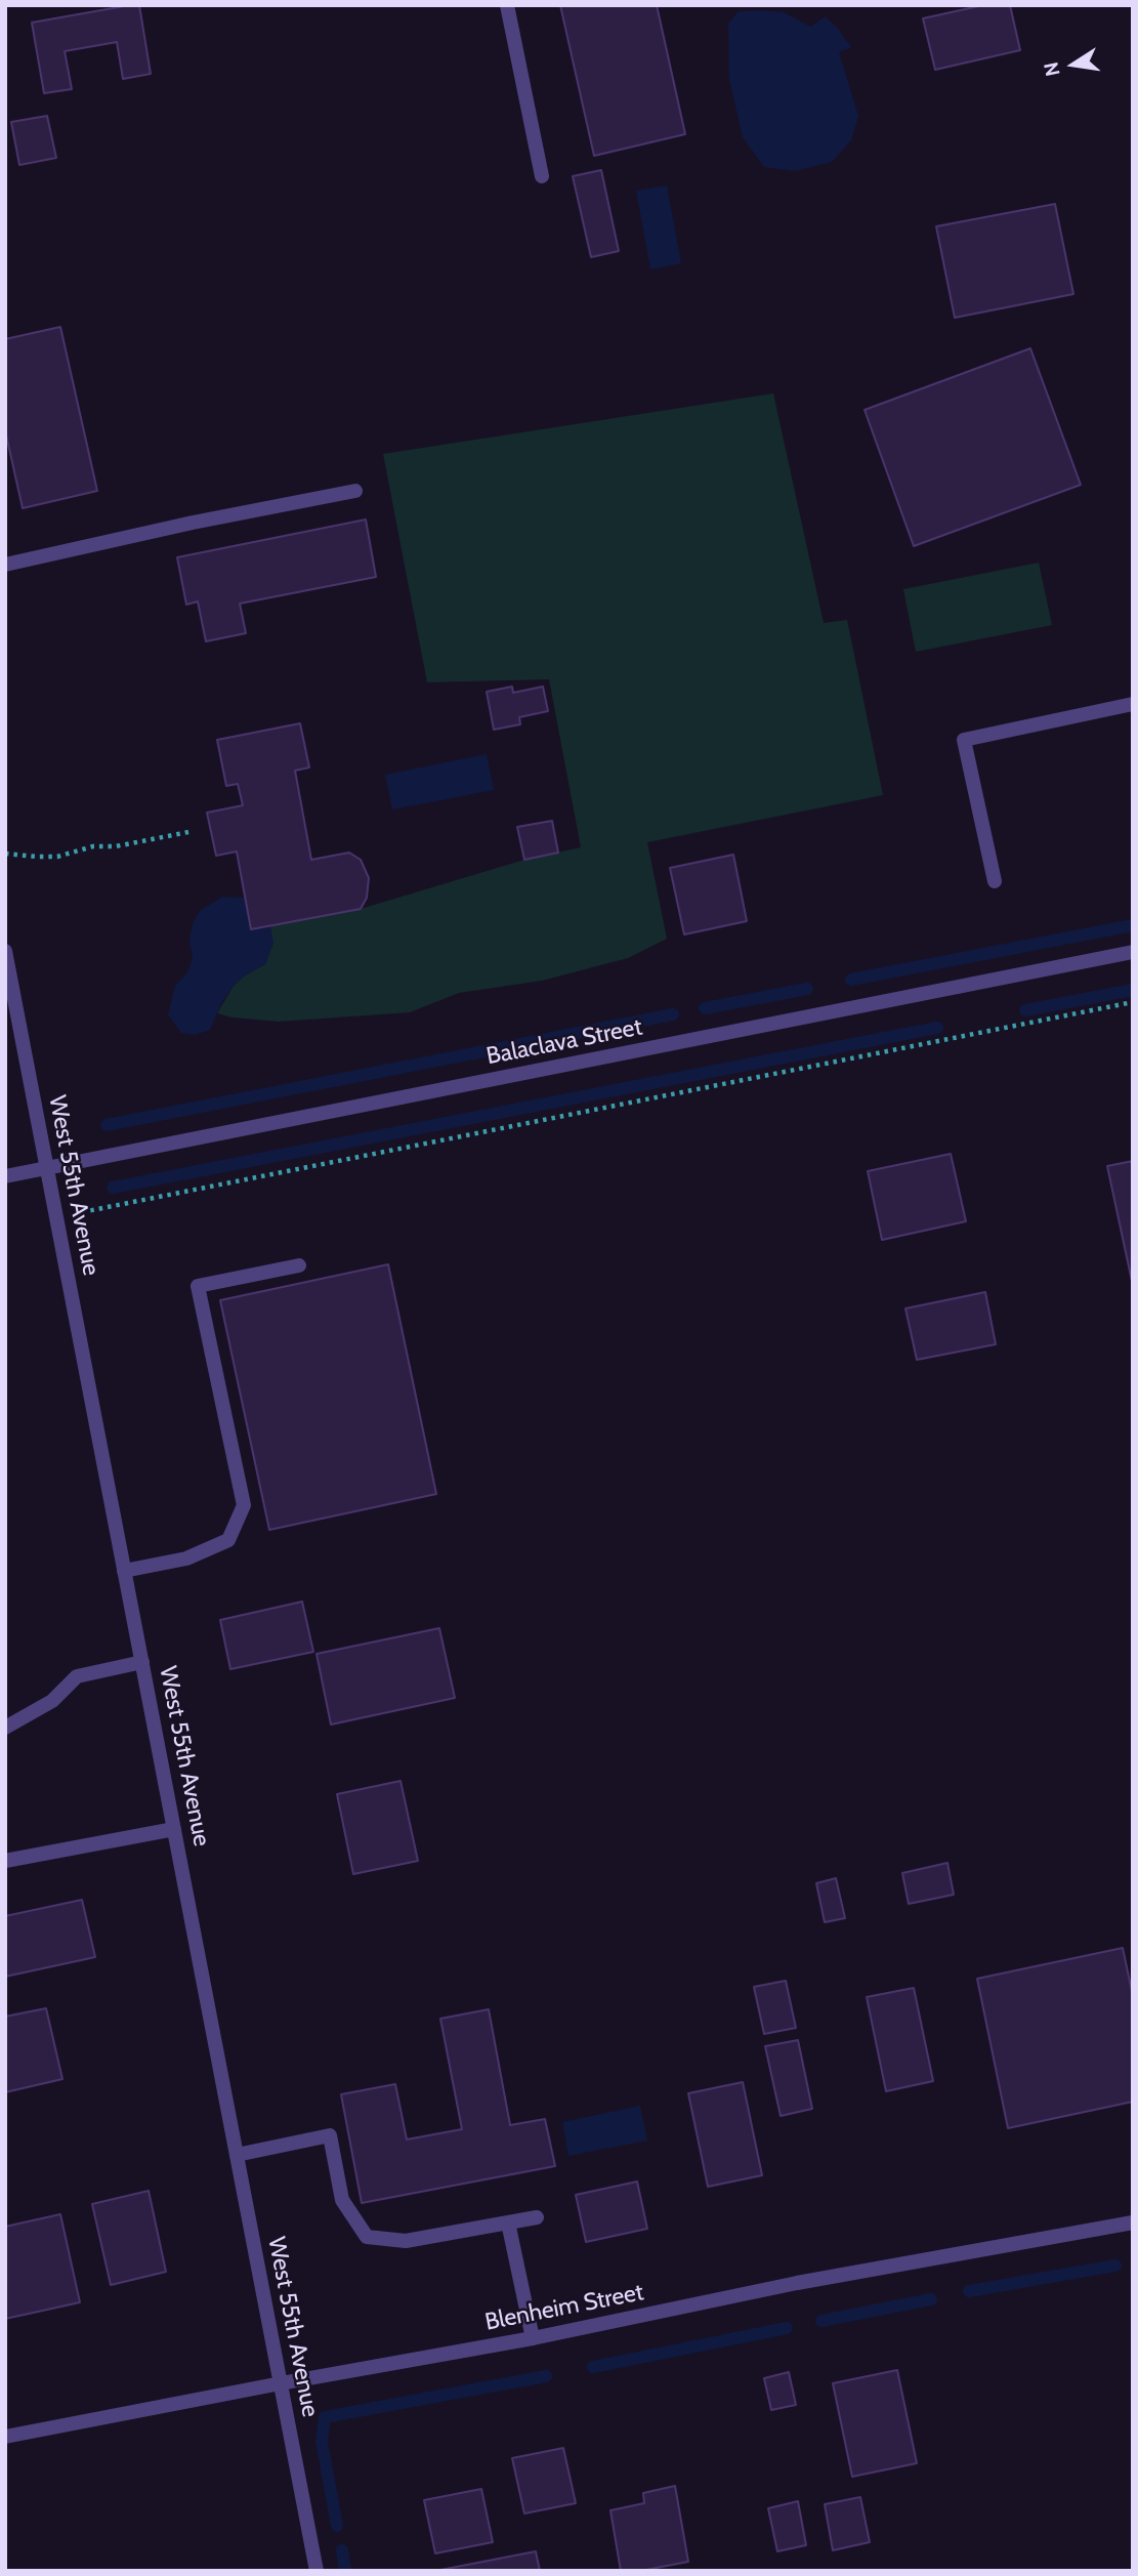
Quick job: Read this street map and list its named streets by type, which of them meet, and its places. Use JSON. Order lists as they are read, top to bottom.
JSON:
{
  "streets": {
    "street": ["Balaclava Street", "West 55th Avenue", "Blenheim Street"]
  },
  "crossings": [
    ["Balaclava Street", "West 55th Avenue"],
    ["West 55th Avenue", "Blenheim Street"]
  ],
  "north": "left"
}
